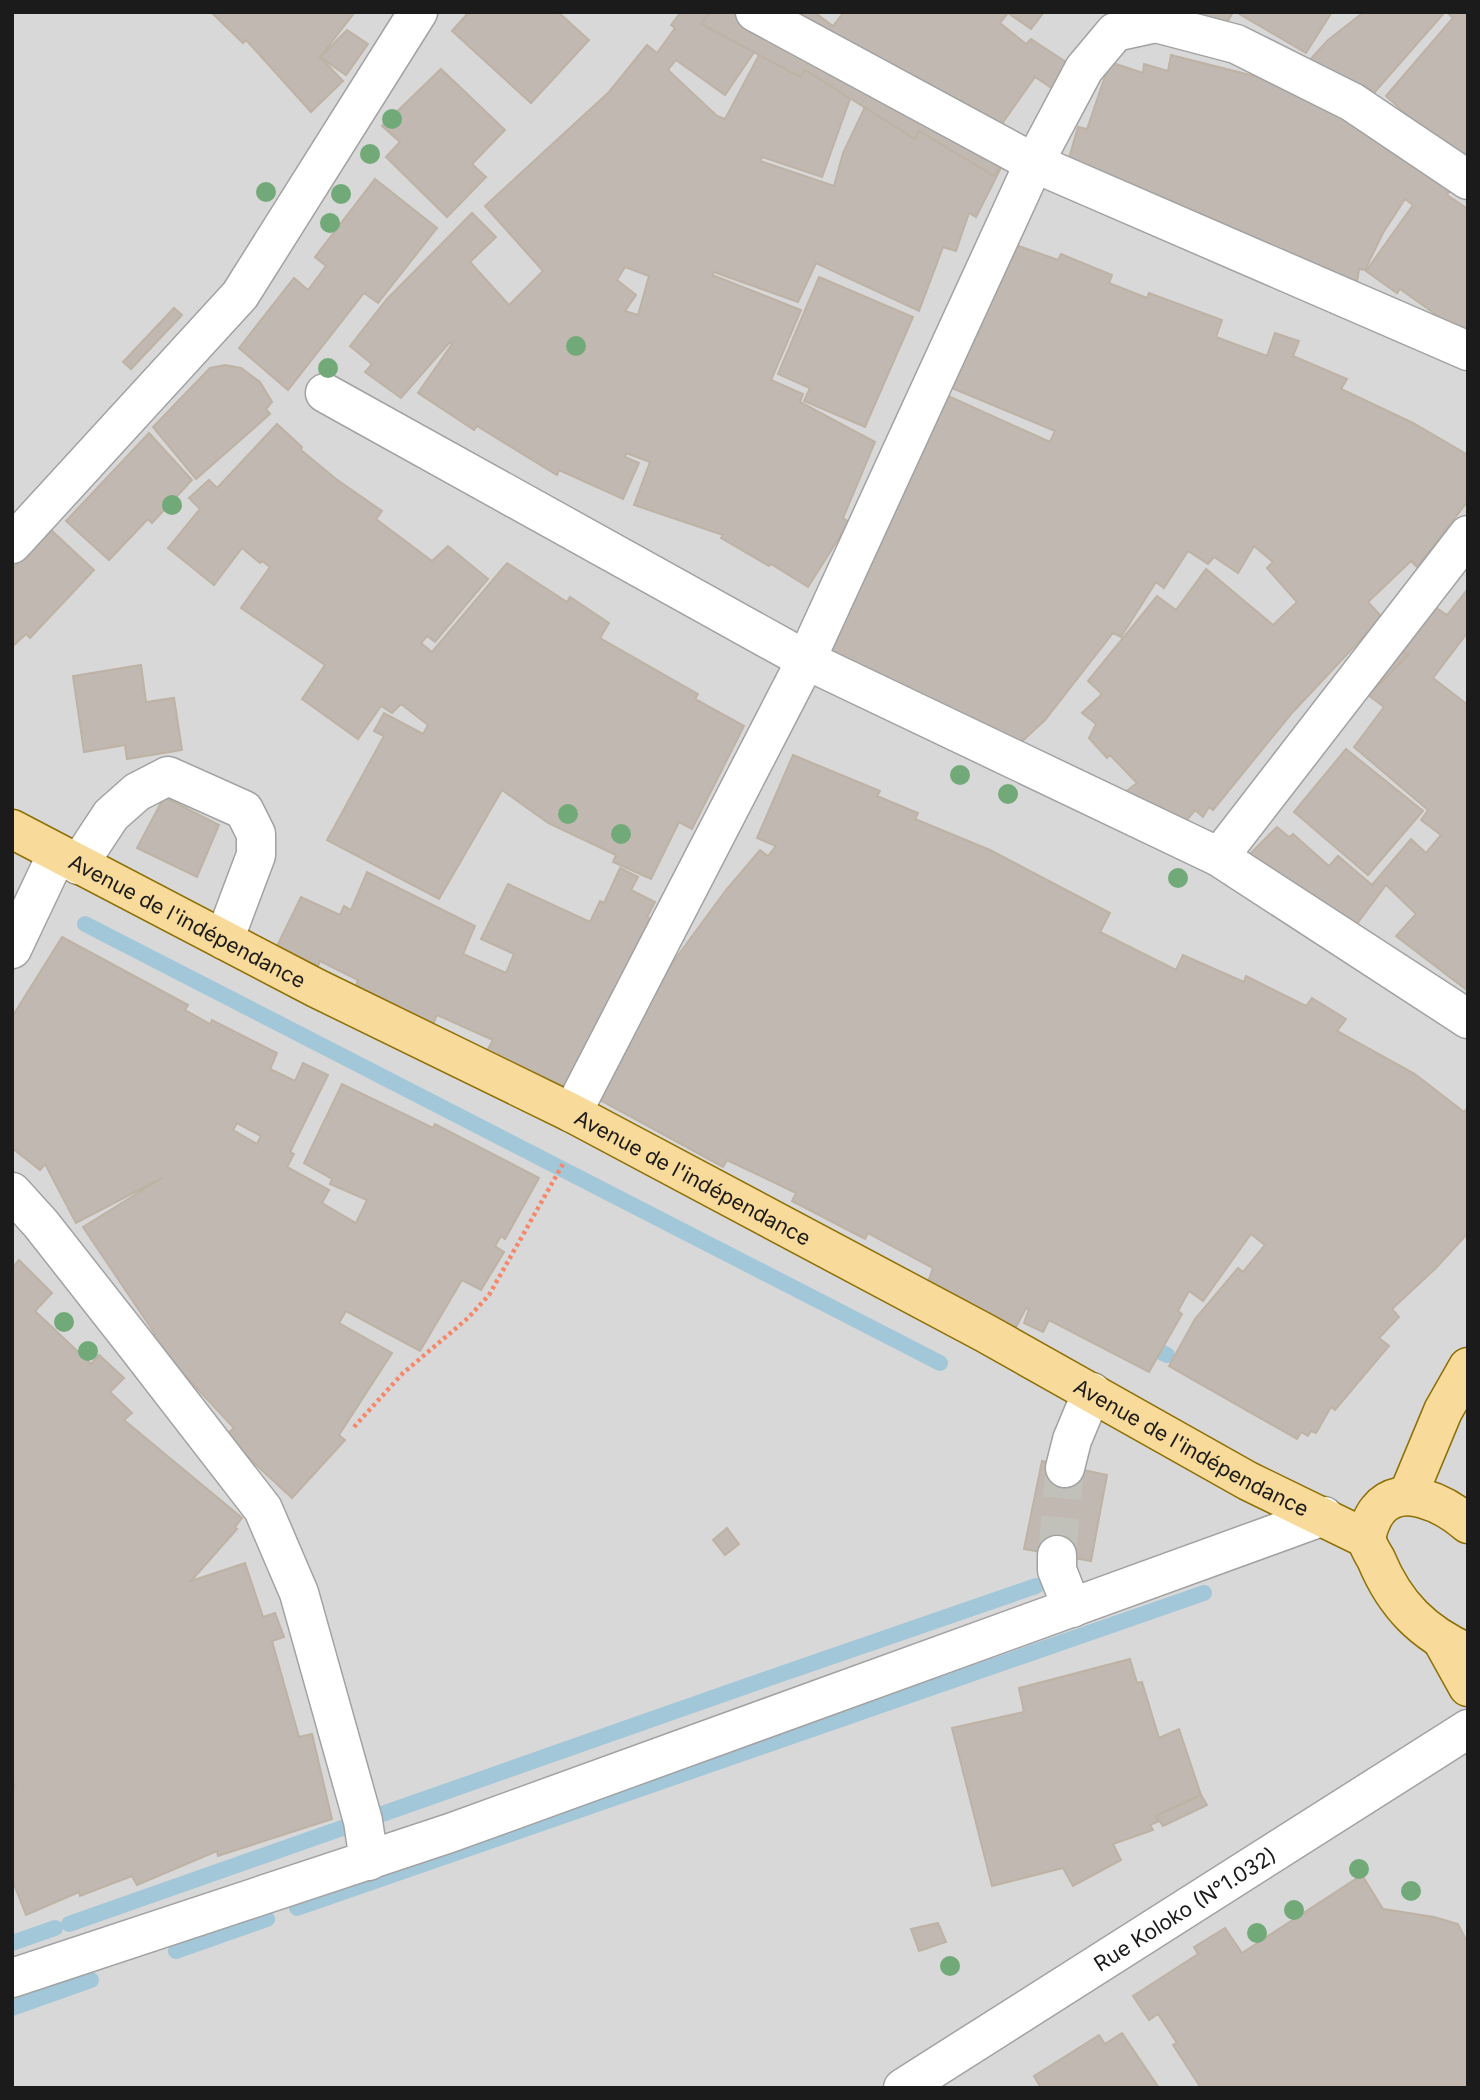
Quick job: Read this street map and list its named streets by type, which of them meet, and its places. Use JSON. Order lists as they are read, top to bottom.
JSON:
{
  "streets": {
    "main road": ["Avenue de l'indépendance"],
    "street": ["Rue Koloko (N°1.032)"]
  }
}
